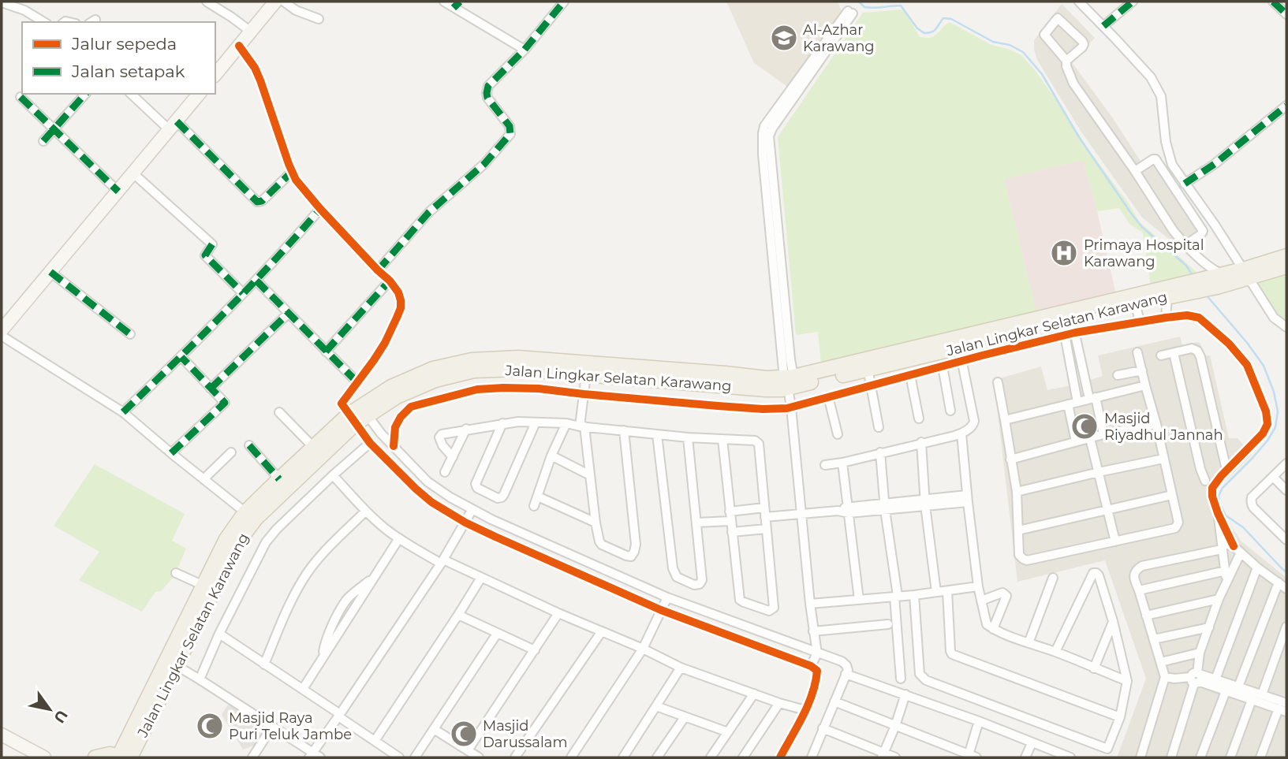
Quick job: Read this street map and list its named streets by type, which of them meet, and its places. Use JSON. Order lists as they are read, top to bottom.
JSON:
{
  "streets": {
    "main road": ["Jalan Lingkar Selatan Karawang"]
  },
  "places": {
    "school or university": ["Al-Azhar Karawang"],
    "hospital": ["Primaya Hospital Karawang"],
    "mosque": ["Masjid Riyadhul Jannah", "Masjid Raya Puri Teluk Jambe", "Masjid Darussalam"]
  },
  "legend": ["Jalur sepeda", "Jalan setapak"],
  "north": "bottom right"
}
